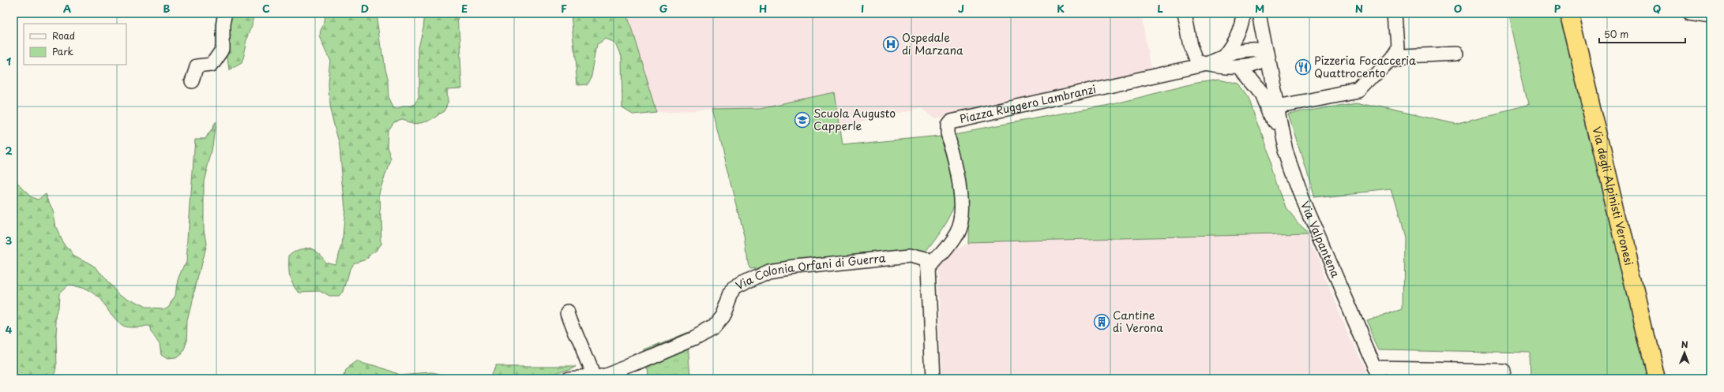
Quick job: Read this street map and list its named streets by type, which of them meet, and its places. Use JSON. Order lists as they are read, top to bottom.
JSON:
{
  "streets": {
    "highway": ["Via degli Alpinisti Veronesi"],
    "street": ["Piazza Ruggero Lambranzi", "Via Valpantena", "Via Colonia Orfani di Guerra"]
  },
  "crossings": [
    ["Piazza Ruggero Lambranzi", "Via Valpantena"],
    ["Piazza Ruggero Lambranzi", "Via Colonia Orfani di Guerra"]
  ],
  "places": {
    "hospital": ["Ospedale di Marzana"],
    "restaurant": ["Pizzeria Focacceria Quattrocento"],
    "school or university": ["Scuola Augusto Capperle"],
    "building": ["Cantine di Verona"]
  },
  "legend": ["Road", "Park"],
  "scale_bar": "50 m",
  "north": "top",
  "grid": {
    "columns": [
      "A",
      "B",
      "C",
      "D",
      "E",
      "F",
      "G",
      "H",
      "I",
      "J",
      "K",
      "L",
      "M",
      "N",
      "O",
      "P",
      "Q"
    ],
    "rows": [
      "1",
      "2",
      "3",
      "4"
    ]
  }
}
